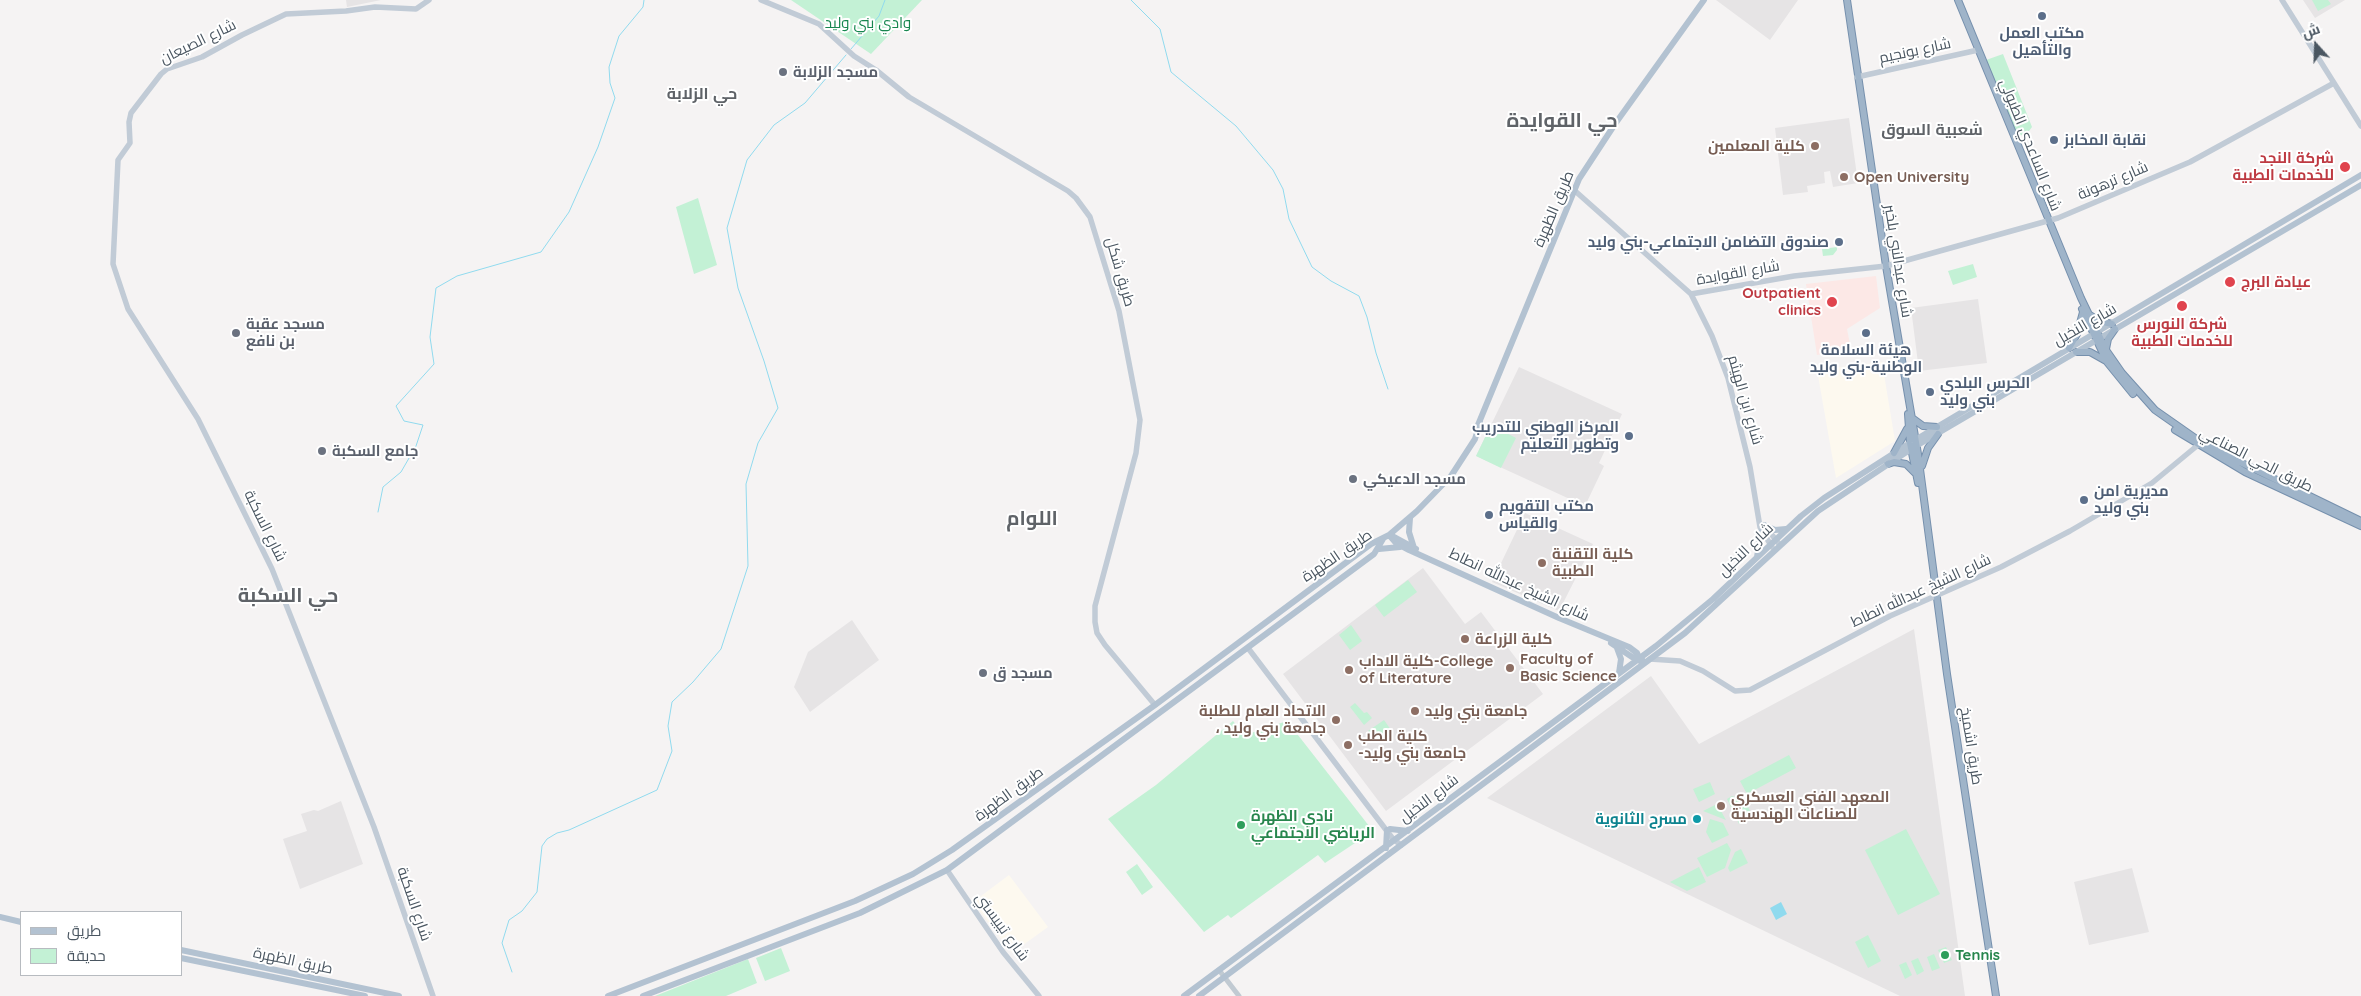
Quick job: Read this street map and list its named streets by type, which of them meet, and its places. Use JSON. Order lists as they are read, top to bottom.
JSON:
{
  "streets": {
    "highway": [
      "شارع الساعدي الطبولي",
      "شارع عبدالنبي بلخير",
      "طريق الحي الصناعي",
      "طريق اشميخ"
    ],
    "main road": [
      "شارع الصيعان",
      "شارع بونجيم",
      "شارع ترهونة",
      "طريق الظهرة",
      "طريق شكل",
      "شارع القوايدة",
      "شارع النخيل",
      "شارع ابن الهيثم",
      "شارع السكبة",
      "شارع الشيخ عبدالله انطاط",
      "شارع تيبيستي"
    ]
  },
  "crossings": [
    ["شارع الصيعان", "شارع السكبة"],
    ["شارع بونجيم", "شارع الساعدي الطبولي"],
    ["شارع بونجيم", "شارع عبدالنبي بلخير"],
    ["شارع الساعدي الطبولي", "شارع ترهونة"],
    ["شارع الساعدي الطبولي", "شارع النخيل"],
    ["شارع الساعدي الطبولي", "طريق الحي الصناعي"],
    ["شارع ترهونة", "شارع عبدالنبي بلخير"],
    ["شارع ترهونة", "شارع القوايدة"],
    ["طريق الظهرة", "طريق شكل"],
    ["طريق الظهرة", "شارع القوايدة"],
    ["طريق الظهرة", "شارع الشيخ عبدالله انطاط"],
    ["طريق الظهرة", "شارع تيبيستي"],
    ["شارع عبدالنبي بلخير", "شارع القوايدة"],
    ["شارع القوايدة", "شارع ابن الهيثم"],
    ["شارع النخيل", "طريق الحي الصناعي"],
    ["شارع النخيل", "شارع الشيخ عبدالله انطاط"],
    ["شارع النخيل", "طريق اشميخ"],
    ["طريق الحي الصناعي", "شارع الشيخ عبدالله انطاط"],
    ["شارع الشيخ عبدالله انطاط", "طريق اشميخ"]
  ],
  "districts": [
    "حي الزلابة",
    "حي القوايدة",
    "شعبية السوق",
    "اللوام",
    "حي السكبة"
  ],
  "parks": ["وادي بني وليد"],
  "places": [
    "مكتب العمل والتأهيل",
    "مسجد الزلابة",
    "نقابة المخابز",
    "كلية المعلمين",
    "شركة النجد للخدمات الطبية",
    "Open University",
    "صندوق التضامن الاجتماعي-بني وليد",
    "عيادة البرج",
    "Outpatient clinics",
    "شركة النورس للخدمات الطبية",
    "مسجد عقبة بن نافع",
    "هيئة السلامة الوطنية-بني وليد",
    "الحرس البلدي بني وليد",
    "المركز الوطني للتدريب وتطوير التعليم",
    "جامع السكبة",
    "مسجد الدعيكي",
    "مديرية امن بني وليد",
    "مكتب التقويم والقياس",
    "كلية التقنية الطبية",
    "كلية الزراعة",
    "Faculty of Basic Science",
    "كلية الاداب-College of Literature",
    "مسجد ق",
    "جامعة بني وليد",
    "الاتحاد العام للطلبة ، جامعة بني وليد",
    "كلية الطب -جامعة بني وليد",
    "المعهد الفني العسكري للصناعات الهندسية",
    "مسرح الثانوية",
    "نادي الظهرة الرياضي الاجتماعي",
    "Tennis"
  ],
  "legend": ["طريق", "حديقة"],
  "north": "top"
}
